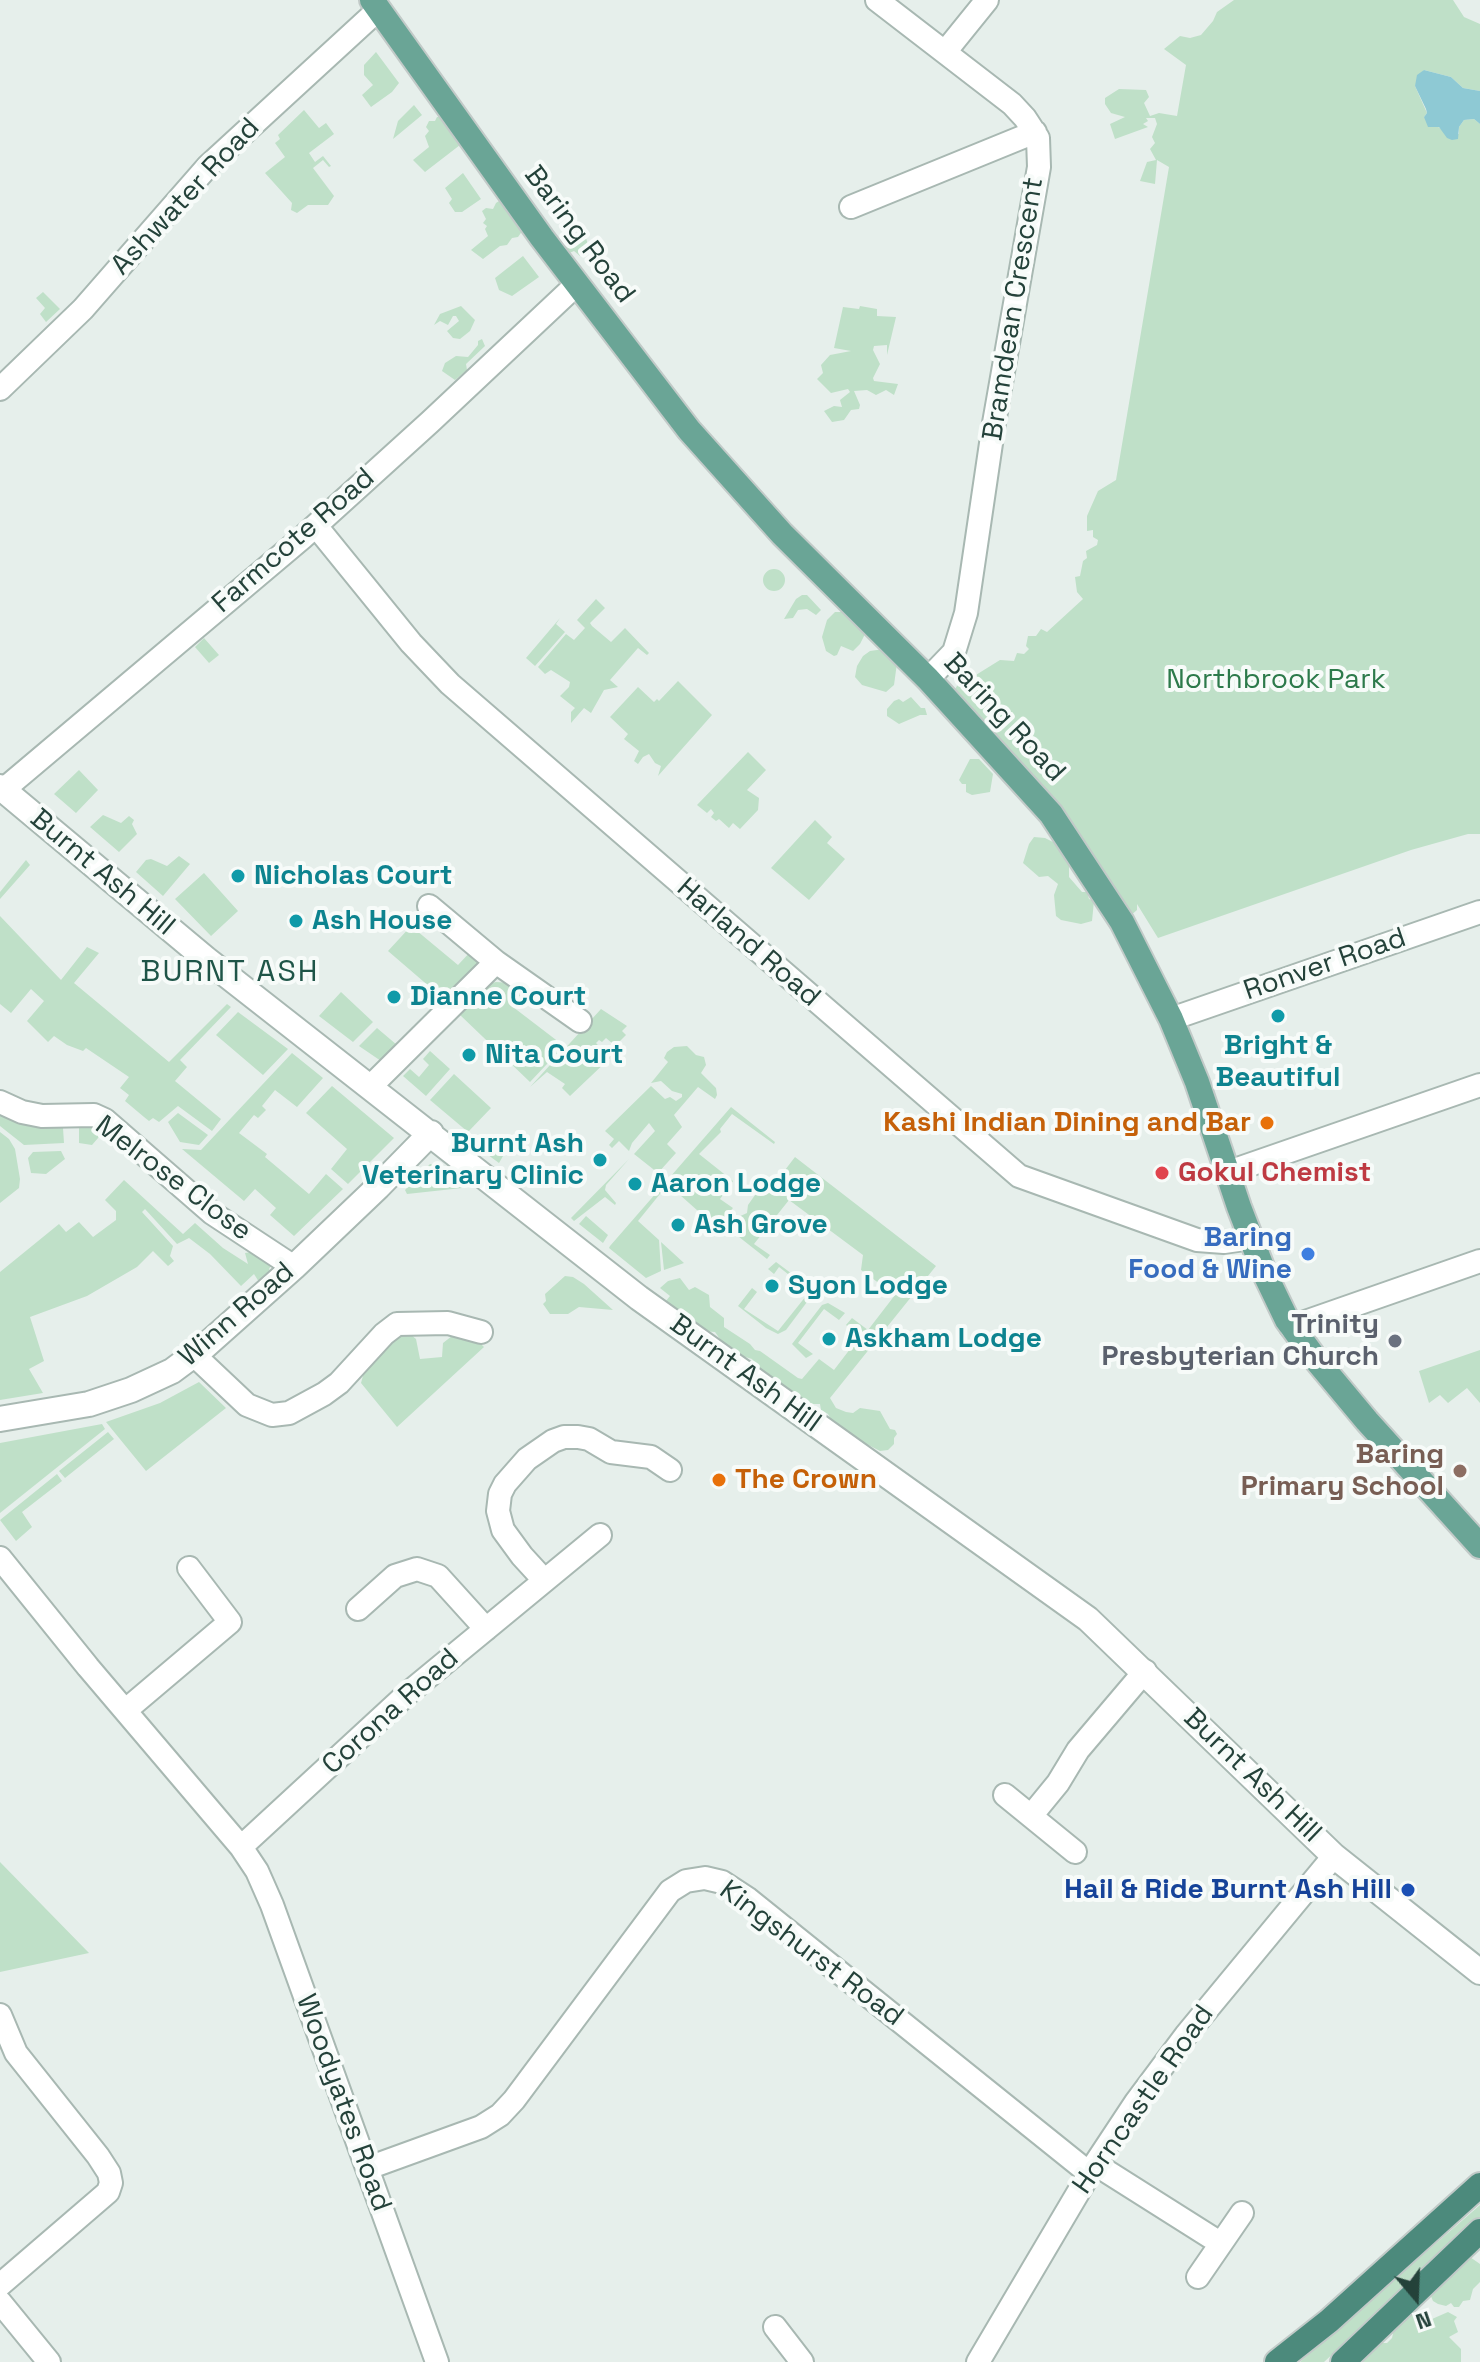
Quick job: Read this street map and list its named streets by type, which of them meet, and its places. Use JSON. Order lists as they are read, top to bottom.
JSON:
{
  "streets": {
    "main road": ["Baring Road"],
    "street": [
      "Ashwater Road",
      "Bramdean Crescent",
      "Farmcote Road",
      "Burnt Ash Hill",
      "Harland Road",
      "Ronver Road",
      "Melrose Close",
      "Winn Road",
      "Corona Road",
      "Kingshurst Road",
      "Horncastle Road",
      "Woodyates Road"
    ]
  },
  "crossings": [
    ["Ashwater Road", "Baring Road"],
    ["Baring Road", "Bramdean Crescent"],
    ["Baring Road", "Farmcote Road"],
    ["Baring Road", "Harland Road"],
    ["Baring Road", "Ronver Road"],
    ["Farmcote Road", "Burnt Ash Hill"],
    ["Farmcote Road", "Harland Road"],
    ["Burnt Ash Hill", "Winn Road"],
    ["Burnt Ash Hill", "Horncastle Road"],
    ["Melrose Close", "Winn Road"],
    ["Corona Road", "Woodyates Road"],
    ["Kingshurst Road", "Horncastle Road"],
    ["Kingshurst Road", "Woodyates Road"]
  ],
  "districts": ["BURNT ASH"],
  "parks": ["Northbrook Park"],
  "places": [
    "Nicholas Court",
    "Ash House",
    "Dianne Court",
    "Bright & Beautiful",
    "Nita Court",
    "Kashi Indian Dining and Bar",
    "Burnt Ash Veterinary Clinic",
    "Gokul Chemist",
    "Aaron Lodge",
    "Ash Grove",
    "Baring Food & Wine",
    "Syon Lodge",
    "Askham Lodge",
    "Trinity Presbyterian Church",
    "Baring Primary School",
    "The Crown",
    "Hail & Ride Burnt Ash Hill"
  ],
  "north": "bottom"
}
